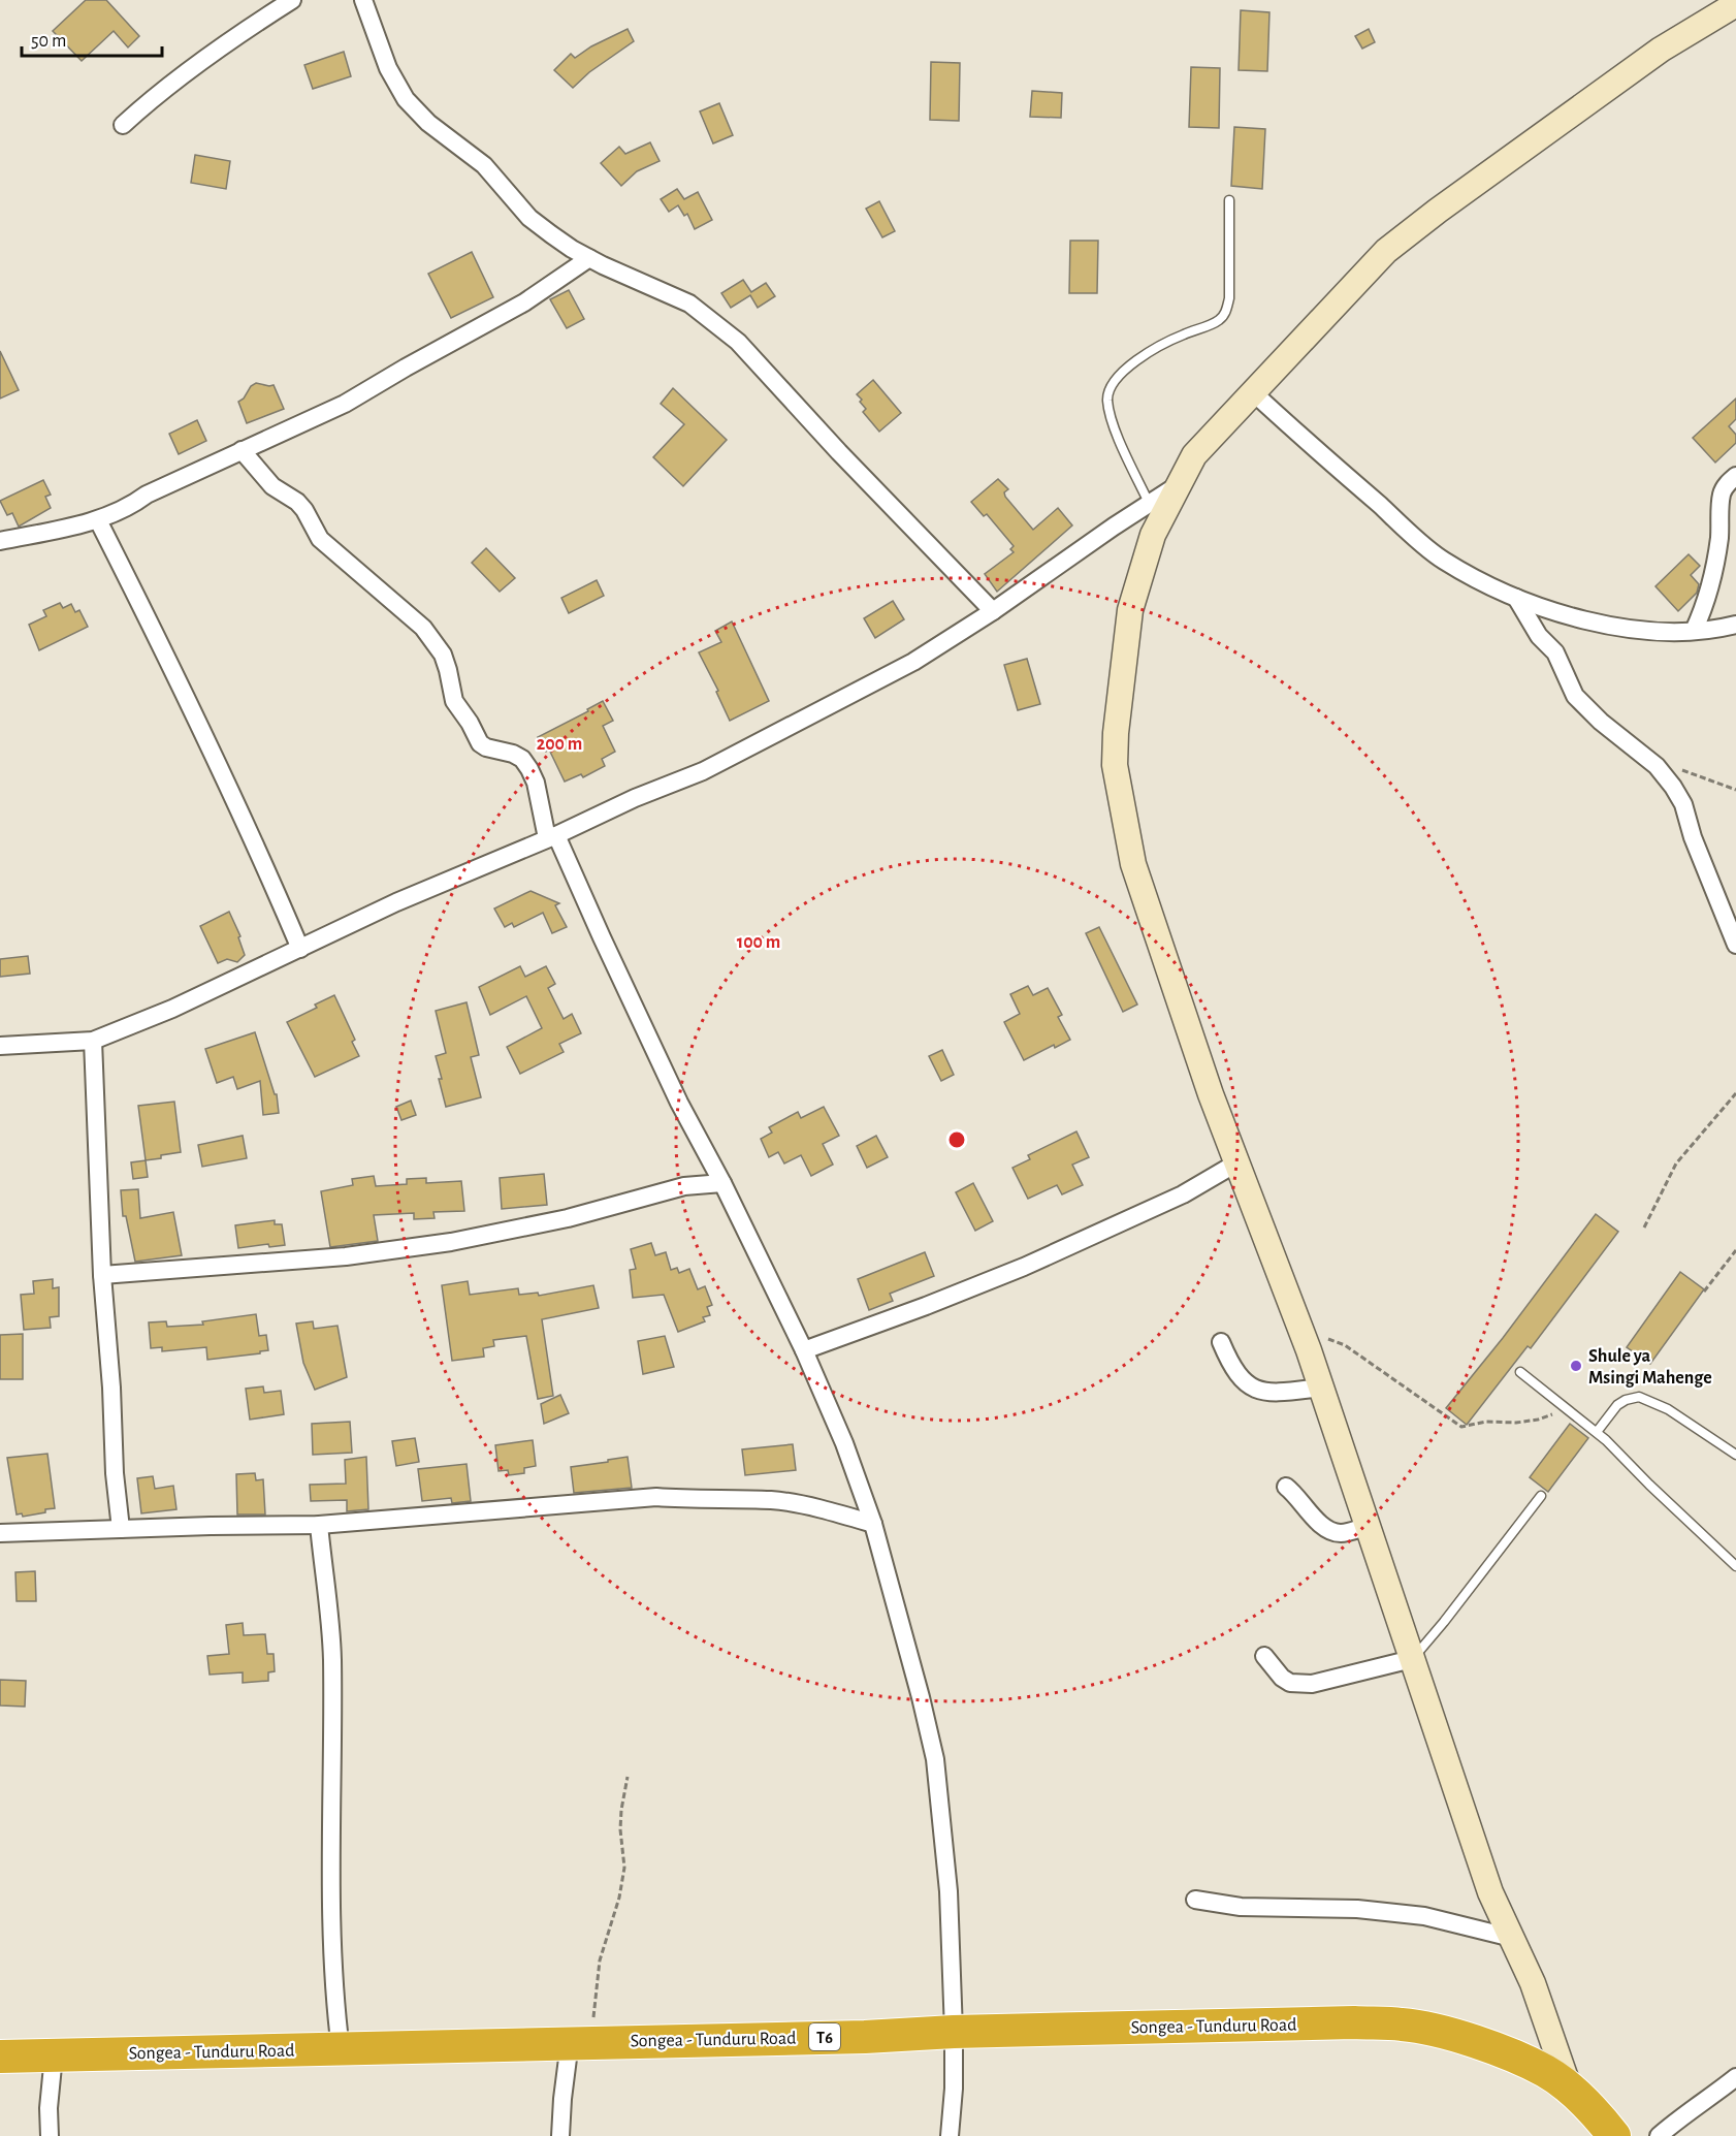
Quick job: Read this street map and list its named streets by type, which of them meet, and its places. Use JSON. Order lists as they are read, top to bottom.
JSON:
{
  "streets": {
    "highway": ["Songea - Tunduru Road", "T6"]
  },
  "places": ["Shule ya Msingi Mahenge"],
  "scale_bar": "50 m",
  "rings": ["200 m", "100 m"]
}
